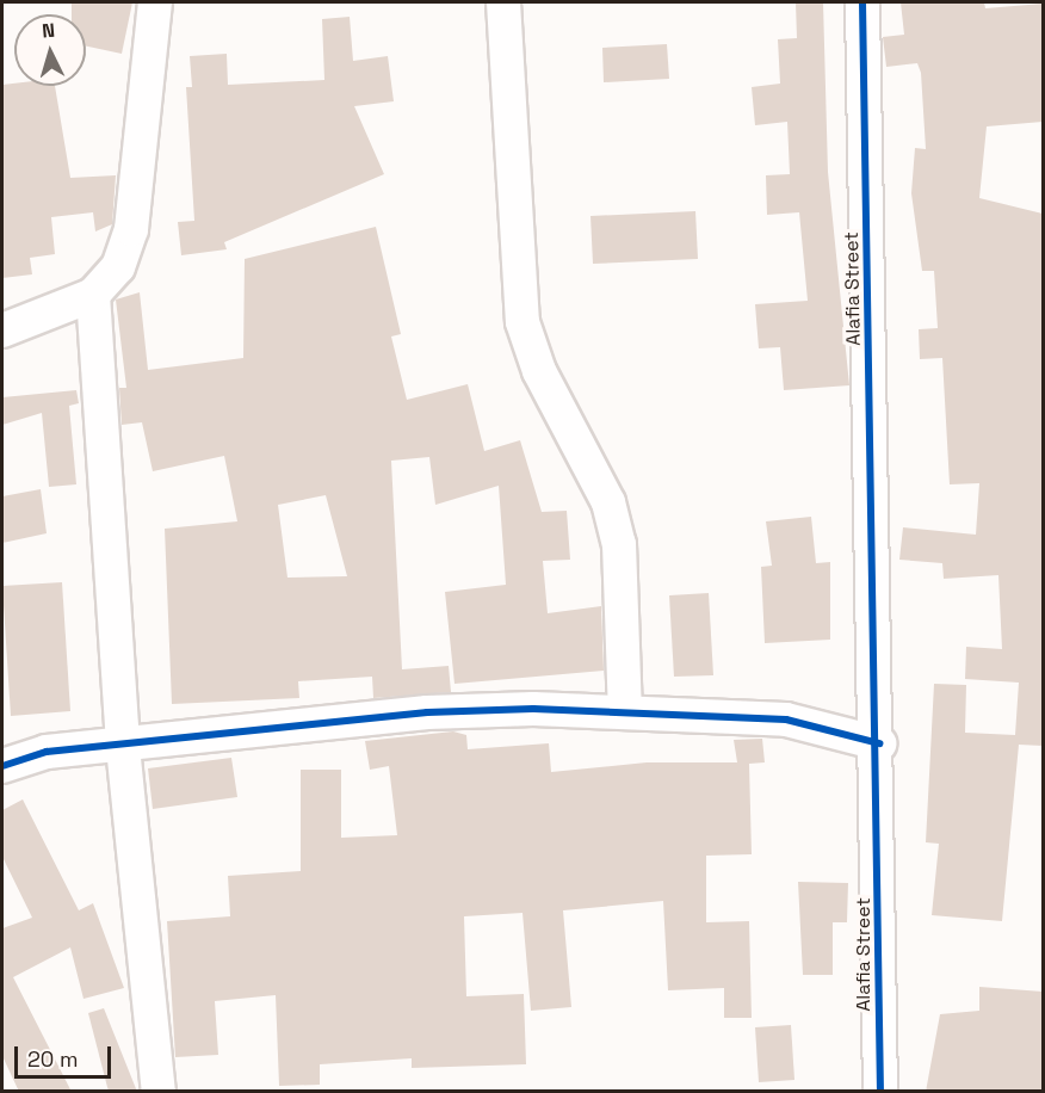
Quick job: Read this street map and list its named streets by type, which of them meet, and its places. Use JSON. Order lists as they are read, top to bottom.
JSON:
{
  "streets": {
    "street": ["Alafia Street"]
  },
  "scale_bar": "20 m",
  "north": "top"
}
